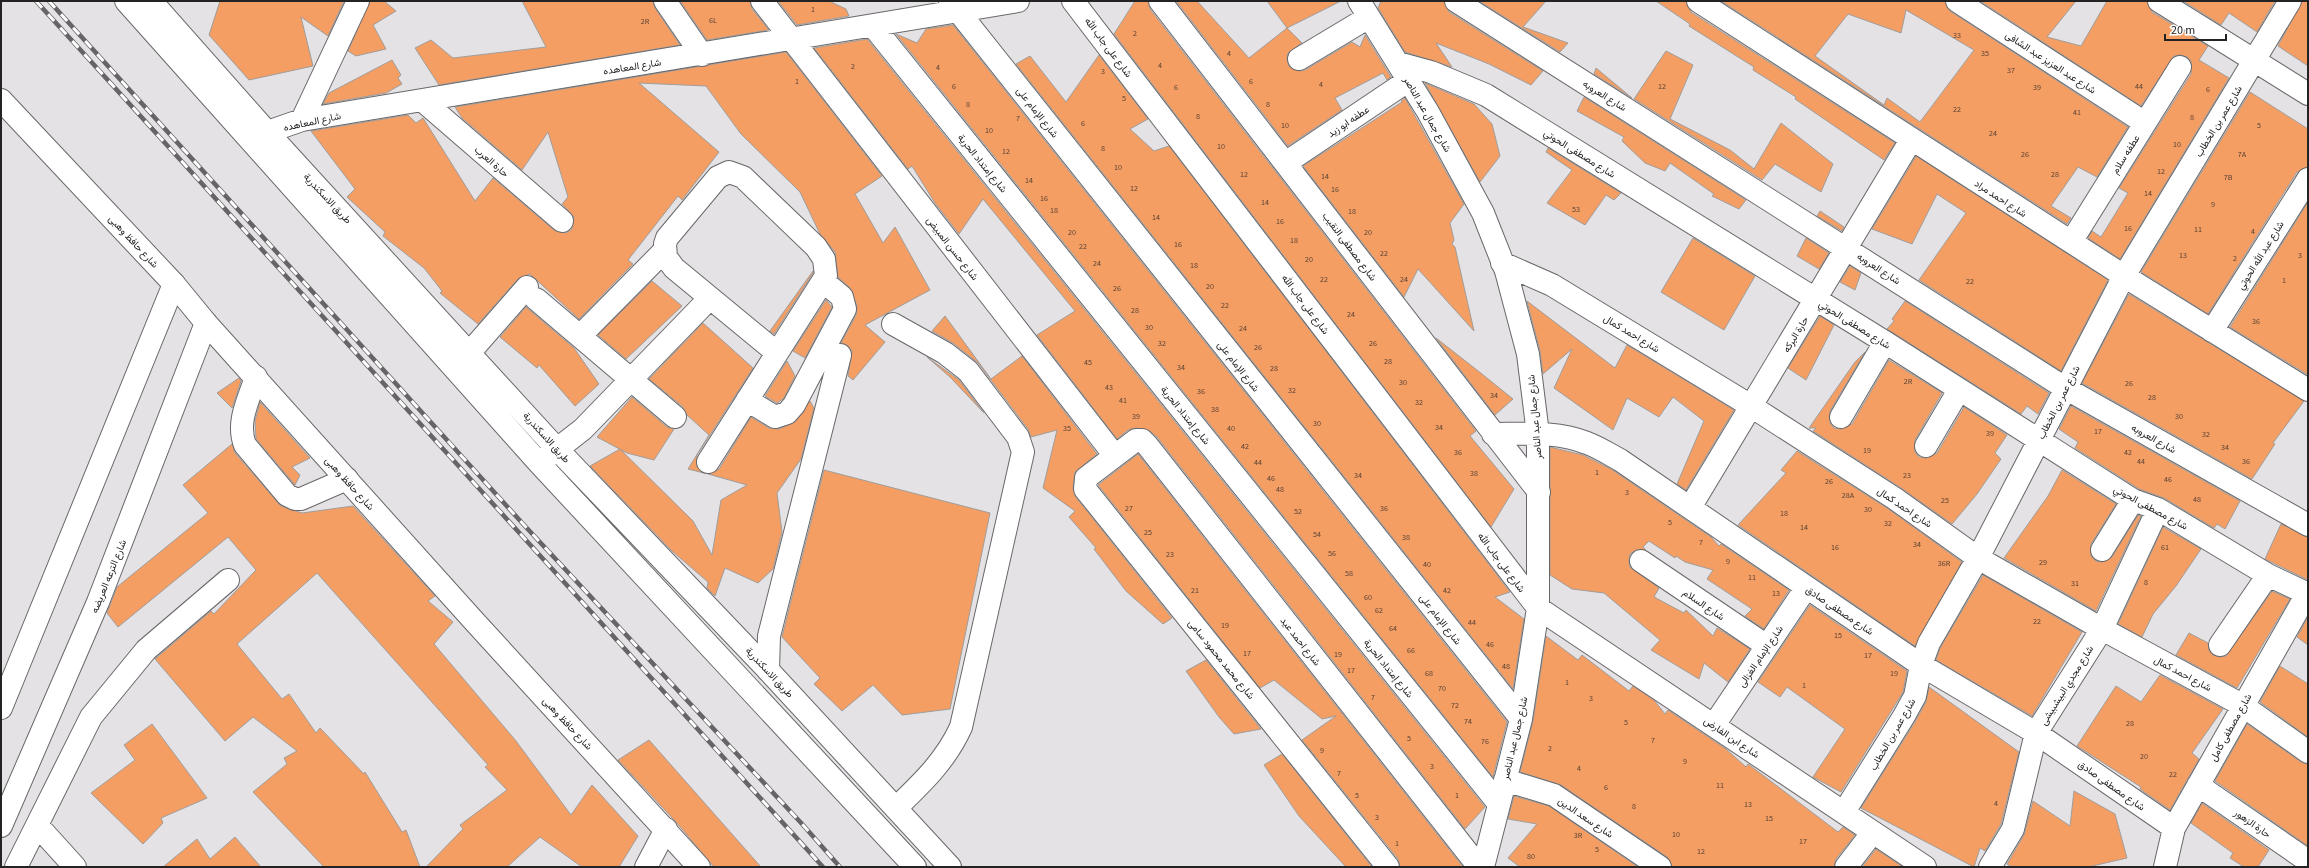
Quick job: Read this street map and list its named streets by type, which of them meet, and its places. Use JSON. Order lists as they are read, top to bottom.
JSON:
{
  "streets": {
    "street": [
      "شارع على جاب الله",
      "شارع عبد العزيز عبد الشافى",
      "شارع المعاهده",
      "شارع العروبه",
      "شارع الإمام على",
      "شارع جمال عبد الناصر",
      "عطفه ابو زيد",
      "شارع عمر بن الخطاب",
      "شارع مصطفى الحوتي",
      "عطفه سلام",
      "حارة العرب",
      "شارع إمتداد الحرية",
      "طريق الاسكندرية",
      "شارع احمد مراد",
      "شارع حافظ وهبى",
      "شارع مصطفى النقيب",
      "شارع حسن المبيض",
      "شارع عبد الله الحوتي",
      "شارع احمد كمال",
      "حارة البركه",
      "شارع الترعه العريضه",
      "شارع السلام",
      "شارع مصطفى صادق",
      "شارع احمد عيد",
      "شارع الإمام الغزالى",
      "شارع محمد محمود سامى",
      "شارع مجدي البيشبيشى",
      "شارع مصطفى كامل",
      "شارع ابن الفارض",
      "شارع سعد الدين",
      "حارة الزهور"
    ]
  },
  "crossings": [
    ["شارع على جاب الله", "شارع جمال عبد الناصر"],
    ["شارع على جاب الله", "شارع ابن الفارض"],
    ["شارع عبد العزيز عبد الشافى", "عطفه سلام"],
    ["شارع المعاهده", "شارع الإمام على"],
    ["شارع المعاهده", "حارة العرب"],
    ["شارع المعاهده", "شارع إمتداد الحرية"],
    ["شارع المعاهده", "طريق الاسكندرية"],
    ["شارع المعاهده", "شارع حسن المبيض"],
    ["شارع العروبه", "شارع عمر بن الخطاب"],
    ["شارع العروبه", "حارة البركه"],
    ["شارع الإمام على", "شارع جمال عبد الناصر"],
    ["شارع جمال عبد الناصر", "عطفه ابو زيد"],
    ["شارع جمال عبد الناصر", "شارع مصطفى الحوتي"],
    ["شارع جمال عبد الناصر", "شارع إمتداد الحرية"],
    ["شارع جمال عبد الناصر", "شارع مصطفى النقيب"],
    ["شارع جمال عبد الناصر", "شارع احمد كمال"],
    ["شارع جمال عبد الناصر", "شارع مصطفى صادق"],
    ["شارع جمال عبد الناصر", "شارع احمد عيد"],
    ["شارع جمال عبد الناصر", "شارع ابن الفارض"],
    ["شارع جمال عبد الناصر", "شارع سعد الدين"],
    ["عطفه ابو زيد", "شارع مصطفى الحوتي"],
    ["عطفه ابو زيد", "شارع مصطفى النقيب"],
    ["شارع عمر بن الخطاب", "شارع مصطفى الحوتي"],
    ["شارع عمر بن الخطاب", "شارع احمد مراد"],
    ["شارع عمر بن الخطاب", "شارع احمد كمال"],
    ["شارع عمر بن الخطاب", "شارع مصطفى صادق"],
    ["شارع عمر بن الخطاب", "شارع ابن الفارض"],
    ["شارع مصطفى الحوتي", "حارة البركه"],
    ["شارع مصطفى الحوتي", "شارع مجدي البيشبيشى"],
    ["شارع مصطفى الحوتي", "شارع مصطفى كامل"],
    ["عطفه سلام", "شارع احمد مراد"],
    ["شارع احمد مراد", "شارع عبد الله الحوتي"],
    ["شارع احمد مراد", "حارة البركه"],
    ["شارع حافظ وهبى", "شارع الترعه العريضه"],
    ["شارع مصطفى النقيب", "شارع مصطفى صادق"],
    ["شارع حسن المبيض", "شارع احمد عيد"],
    ["شارع حسن المبيض", "شارع محمد محمود سامى"],
    ["شارع احمد كمال", "حارة البركه"],
    ["شارع احمد كمال", "شارع مجدي البيشبيشى"],
    ["شارع احمد كمال", "شارع مصطفى كامل"],
    ["حارة البركه", "شارع مصطفى صادق"],
    ["شارع السلام", "شارع الإمام الغزالى"],
    ["شارع مصطفى صادق", "شارع الإمام الغزالى"],
    ["شارع مصطفى صادق", "شارع مجدي البيشبيشى"],
    ["شارع مصطفى صادق", "شارع مصطفى كامل"],
    ["شارع احمد عيد", "شارع محمد محمود سامى"],
    ["شارع الإمام الغزالى", "شارع ابن الفارض"],
    ["شارع مصطفى كامل", "حارة الزهور"]
  ],
  "house_numbers": [
    "1",
    "6L",
    "2R",
    "2",
    "33",
    "4",
    "35",
    "4",
    "2",
    "4",
    "37",
    "3",
    "1",
    "6",
    "4",
    "6",
    "12",
    "44",
    "6",
    "39",
    "6",
    "5",
    "8",
    "8",
    "22",
    "41",
    "8",
    "8",
    "7",
    "6",
    "10",
    "5",
    "10",
    "24",
    "10",
    "10",
    "8",
    "12",
    "26",
    "7A",
    "10",
    "12",
    "12",
    "28",
    "14",
    "7B",
    "14",
    "12",
    "16",
    "14",
    "16",
    "14",
    "9",
    "53",
    "18",
    "18",
    "14",
    "16",
    "16",
    "11",
    "4",
    "20",
    "20",
    "18",
    "16",
    "22",
    "22",
    "13",
    "3",
    "2",
    "20",
    "24",
    "18",
    "22",
    "24",
    "1",
    "22",
    "20",
    "26",
    "22",
    "28",
    "24",
    "36",
    "30",
    "24",
    "32",
    "26",
    "26",
    "28",
    "45",
    "34",
    "28",
    "2R",
    "30",
    "26",
    "43",
    "32",
    "36",
    "34",
    "28",
    "41",
    "32",
    "38",
    "39",
    "30",
    "30",
    "34",
    "35",
    "40",
    "17",
    "39",
    "32",
    "42",
    "34",
    "19",
    "36",
    "42",
    "44",
    "36",
    "44",
    "1",
    "38",
    "34",
    "23",
    "46",
    "46",
    "26",
    "48",
    "3",
    "28A",
    "48",
    "25",
    "27",
    "36",
    "30",
    "52",
    "18",
    "5",
    "32",
    "14",
    "25",
    "54",
    "38",
    "7",
    "34",
    "16",
    "61",
    "56",
    "23",
    "9",
    "29",
    "36R",
    "40",
    "58",
    "11",
    "8",
    "31",
    "21",
    "42",
    "13",
    "60",
    "62",
    "22",
    "44",
    "19",
    "64",
    "15",
    "46",
    "66",
    "17",
    "19",
    "17",
    "48",
    "17",
    "68",
    "19",
    "1",
    "1",
    "70",
    "7",
    "3",
    "72",
    "74",
    "5",
    "28",
    "5",
    "7",
    "76",
    "2",
    "9",
    "20",
    "9",
    "3",
    "4",
    "7",
    "22",
    "11",
    "6",
    "5",
    "1",
    "4",
    "13",
    "8",
    "3",
    "15",
    "10",
    "3R",
    "17",
    "1",
    "5",
    "12",
    "80"
  ],
  "scale_bar": "20 m"
}
